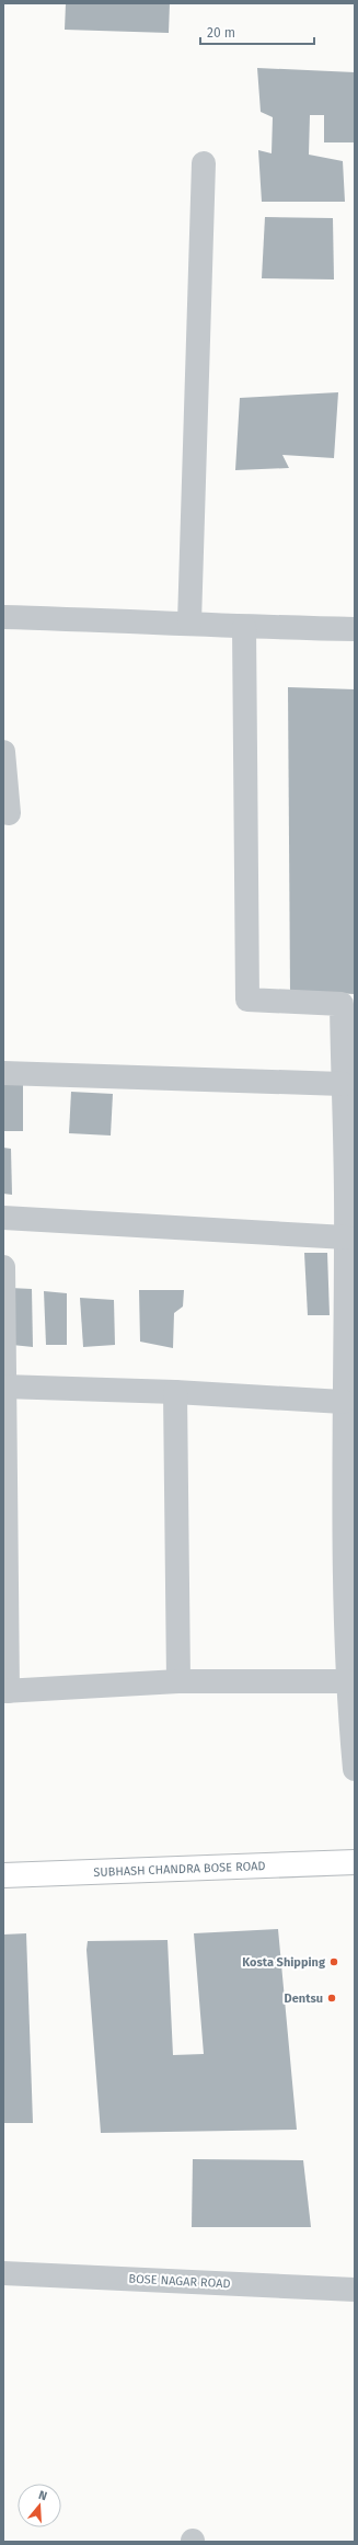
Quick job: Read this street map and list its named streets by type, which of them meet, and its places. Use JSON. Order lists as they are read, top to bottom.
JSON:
{
  "streets": {
    "main road": ["SUBHASH CHANDRA BOSE ROAD"],
    "street": ["BOSE NAGAR ROAD"]
  },
  "places": ["Kosta Shipping", "Dentsu"],
  "scale_bar": "20 m",
  "north": "top"
}
